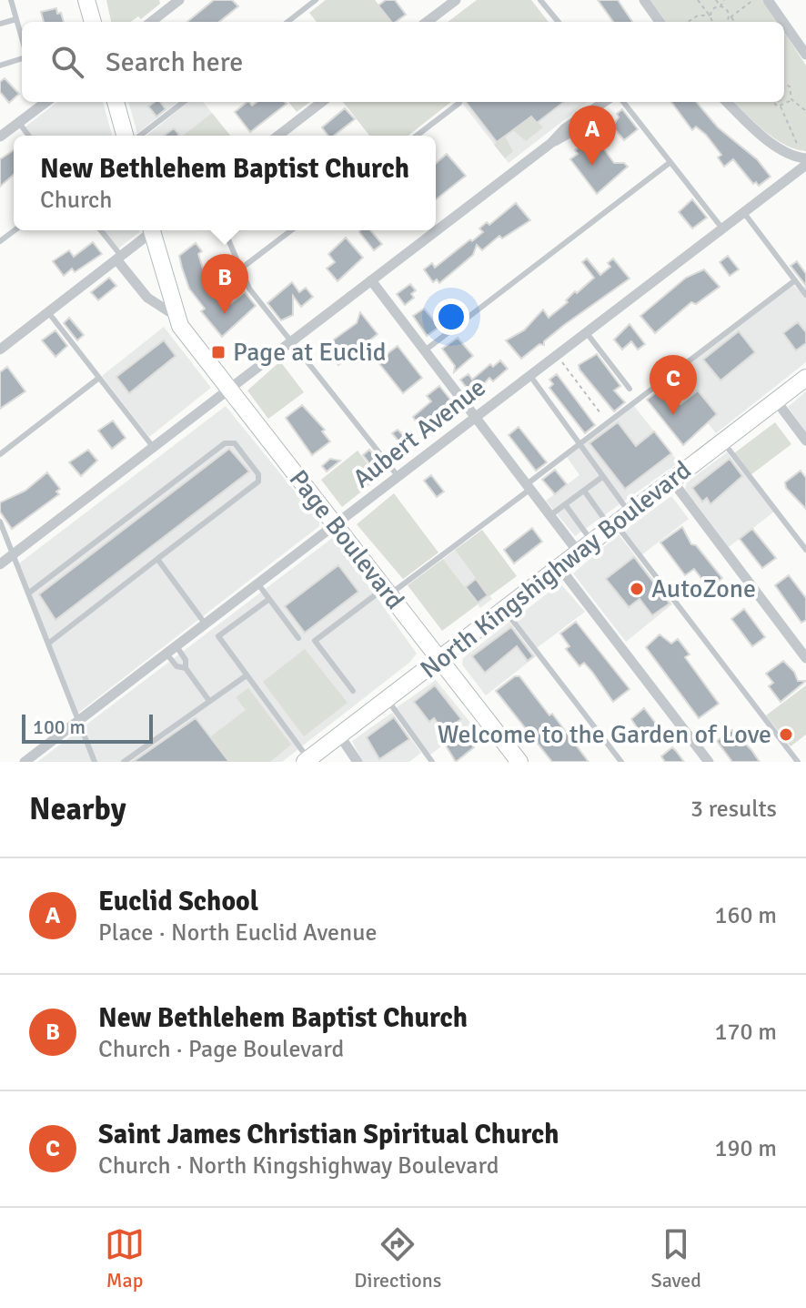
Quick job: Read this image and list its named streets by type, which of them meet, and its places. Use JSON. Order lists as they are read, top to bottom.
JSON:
{
  "streets": {
    "main road": ["Page Boulevard", "North Kingshighway Boulevard"],
    "street": ["Aubert Avenue"]
  },
  "crossings": [
    ["Aubert Avenue", "Page Boulevard"],
    ["Page Boulevard", "North Kingshighway Boulevard"]
  ],
  "places": {
    "transit": ["Page at Euclid"],
    "other": ["AutoZone", "Welcome to the Garden of Love"]
  },
  "scale_bar": "100 m",
  "page": {
    "search": "Search here",
    "pins": ["A", "B", "C"],
    "popup": ["New Bethlehem Baptist Church", "Church"],
    "scale": "100 m",
    "heading": ["Nearby", "3 results"],
    "list": [
      {
        "mark": "A",
        "name": "Euclid School",
        "note": "Place · North Euclid Avenue",
        "value": "160 m"
      },
      {
        "mark": "B",
        "name": "New Bethlehem Baptist Church",
        "note": "Church · Page Boulevard",
        "value": "170 m"
      },
      {
        "mark": "C",
        "name": "Saint James Christian Spiritual Church",
        "note": "Church · North Kingshighway Boulevard",
        "value": "190 m"
      }
    ],
    "nav": ["Map", "Directions", "Saved"]
  }
}
